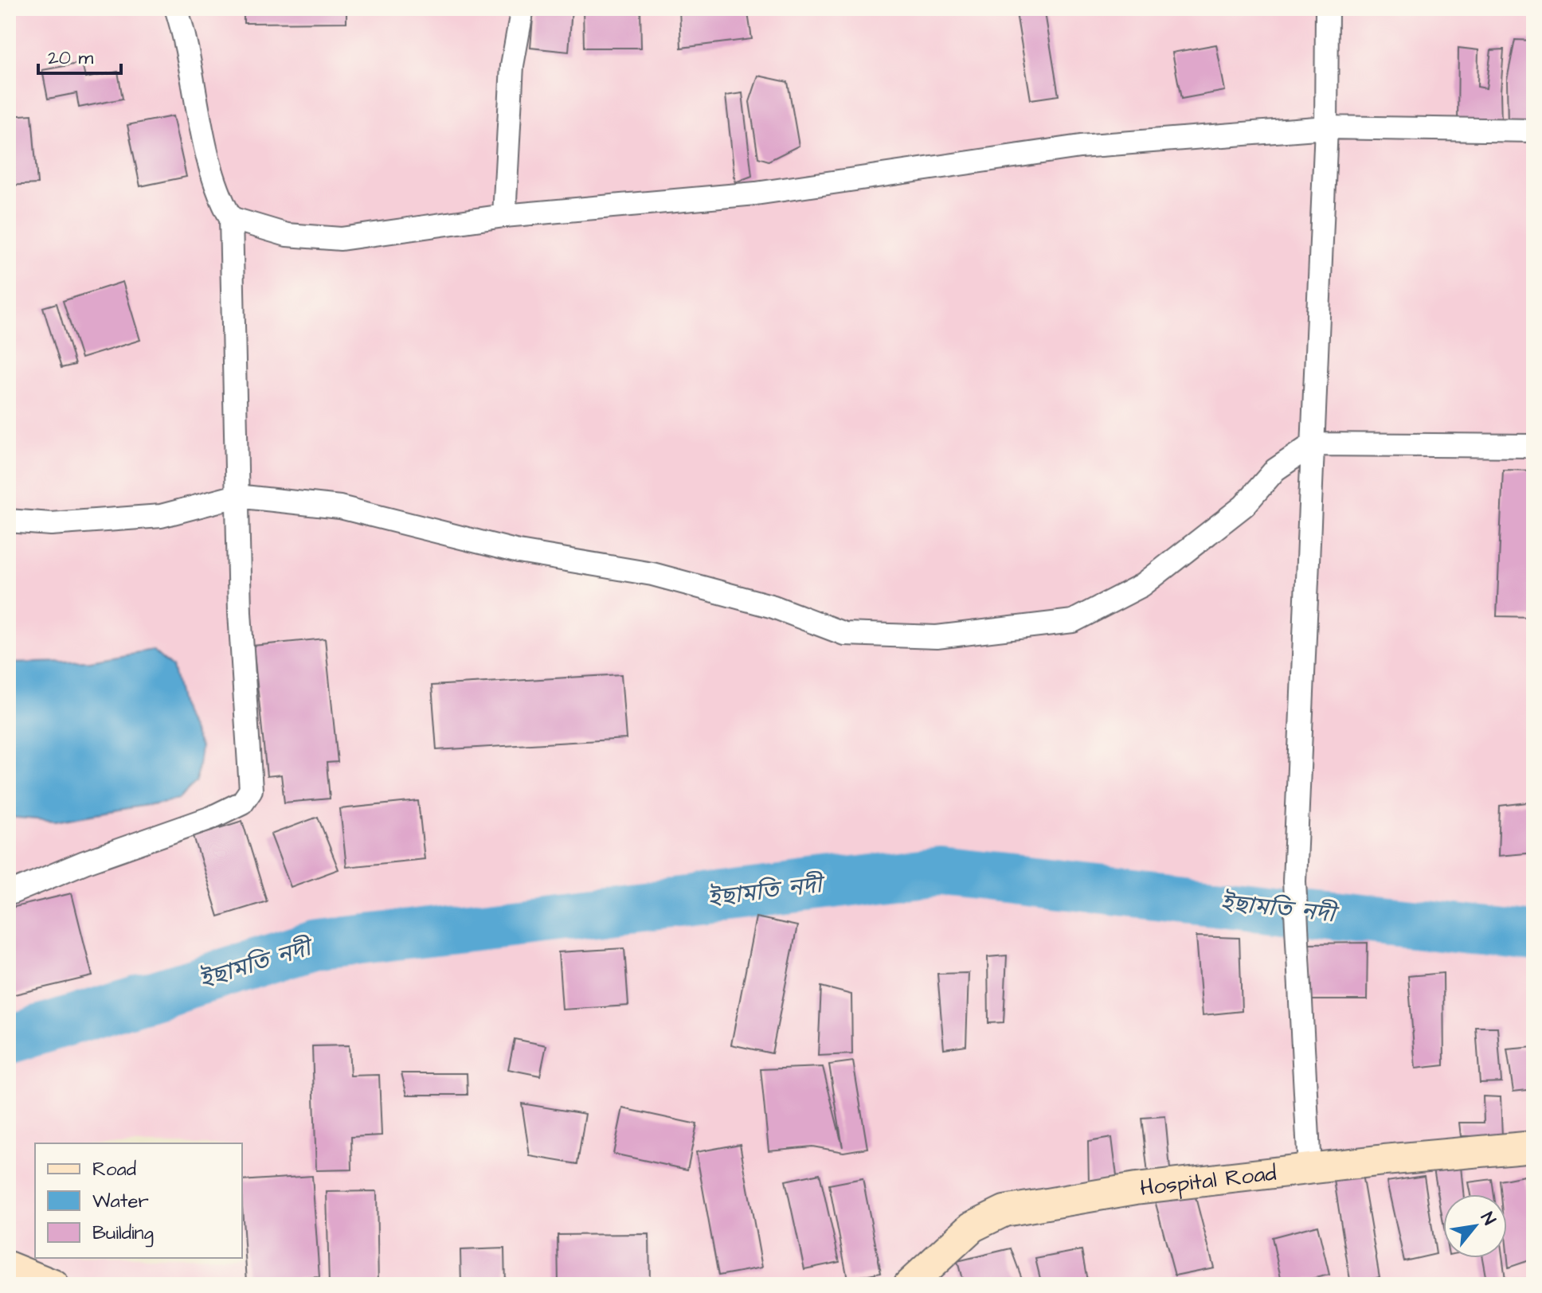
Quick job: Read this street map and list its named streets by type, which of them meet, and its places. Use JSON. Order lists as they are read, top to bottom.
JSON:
{
  "streets": {
    "main road": ["Hospital Road"]
  },
  "water": ["ইছামতি নদী"],
  "legend": ["Road", "Water", "Building"],
  "scale_bar": "20 m",
  "north": "top right"
}
